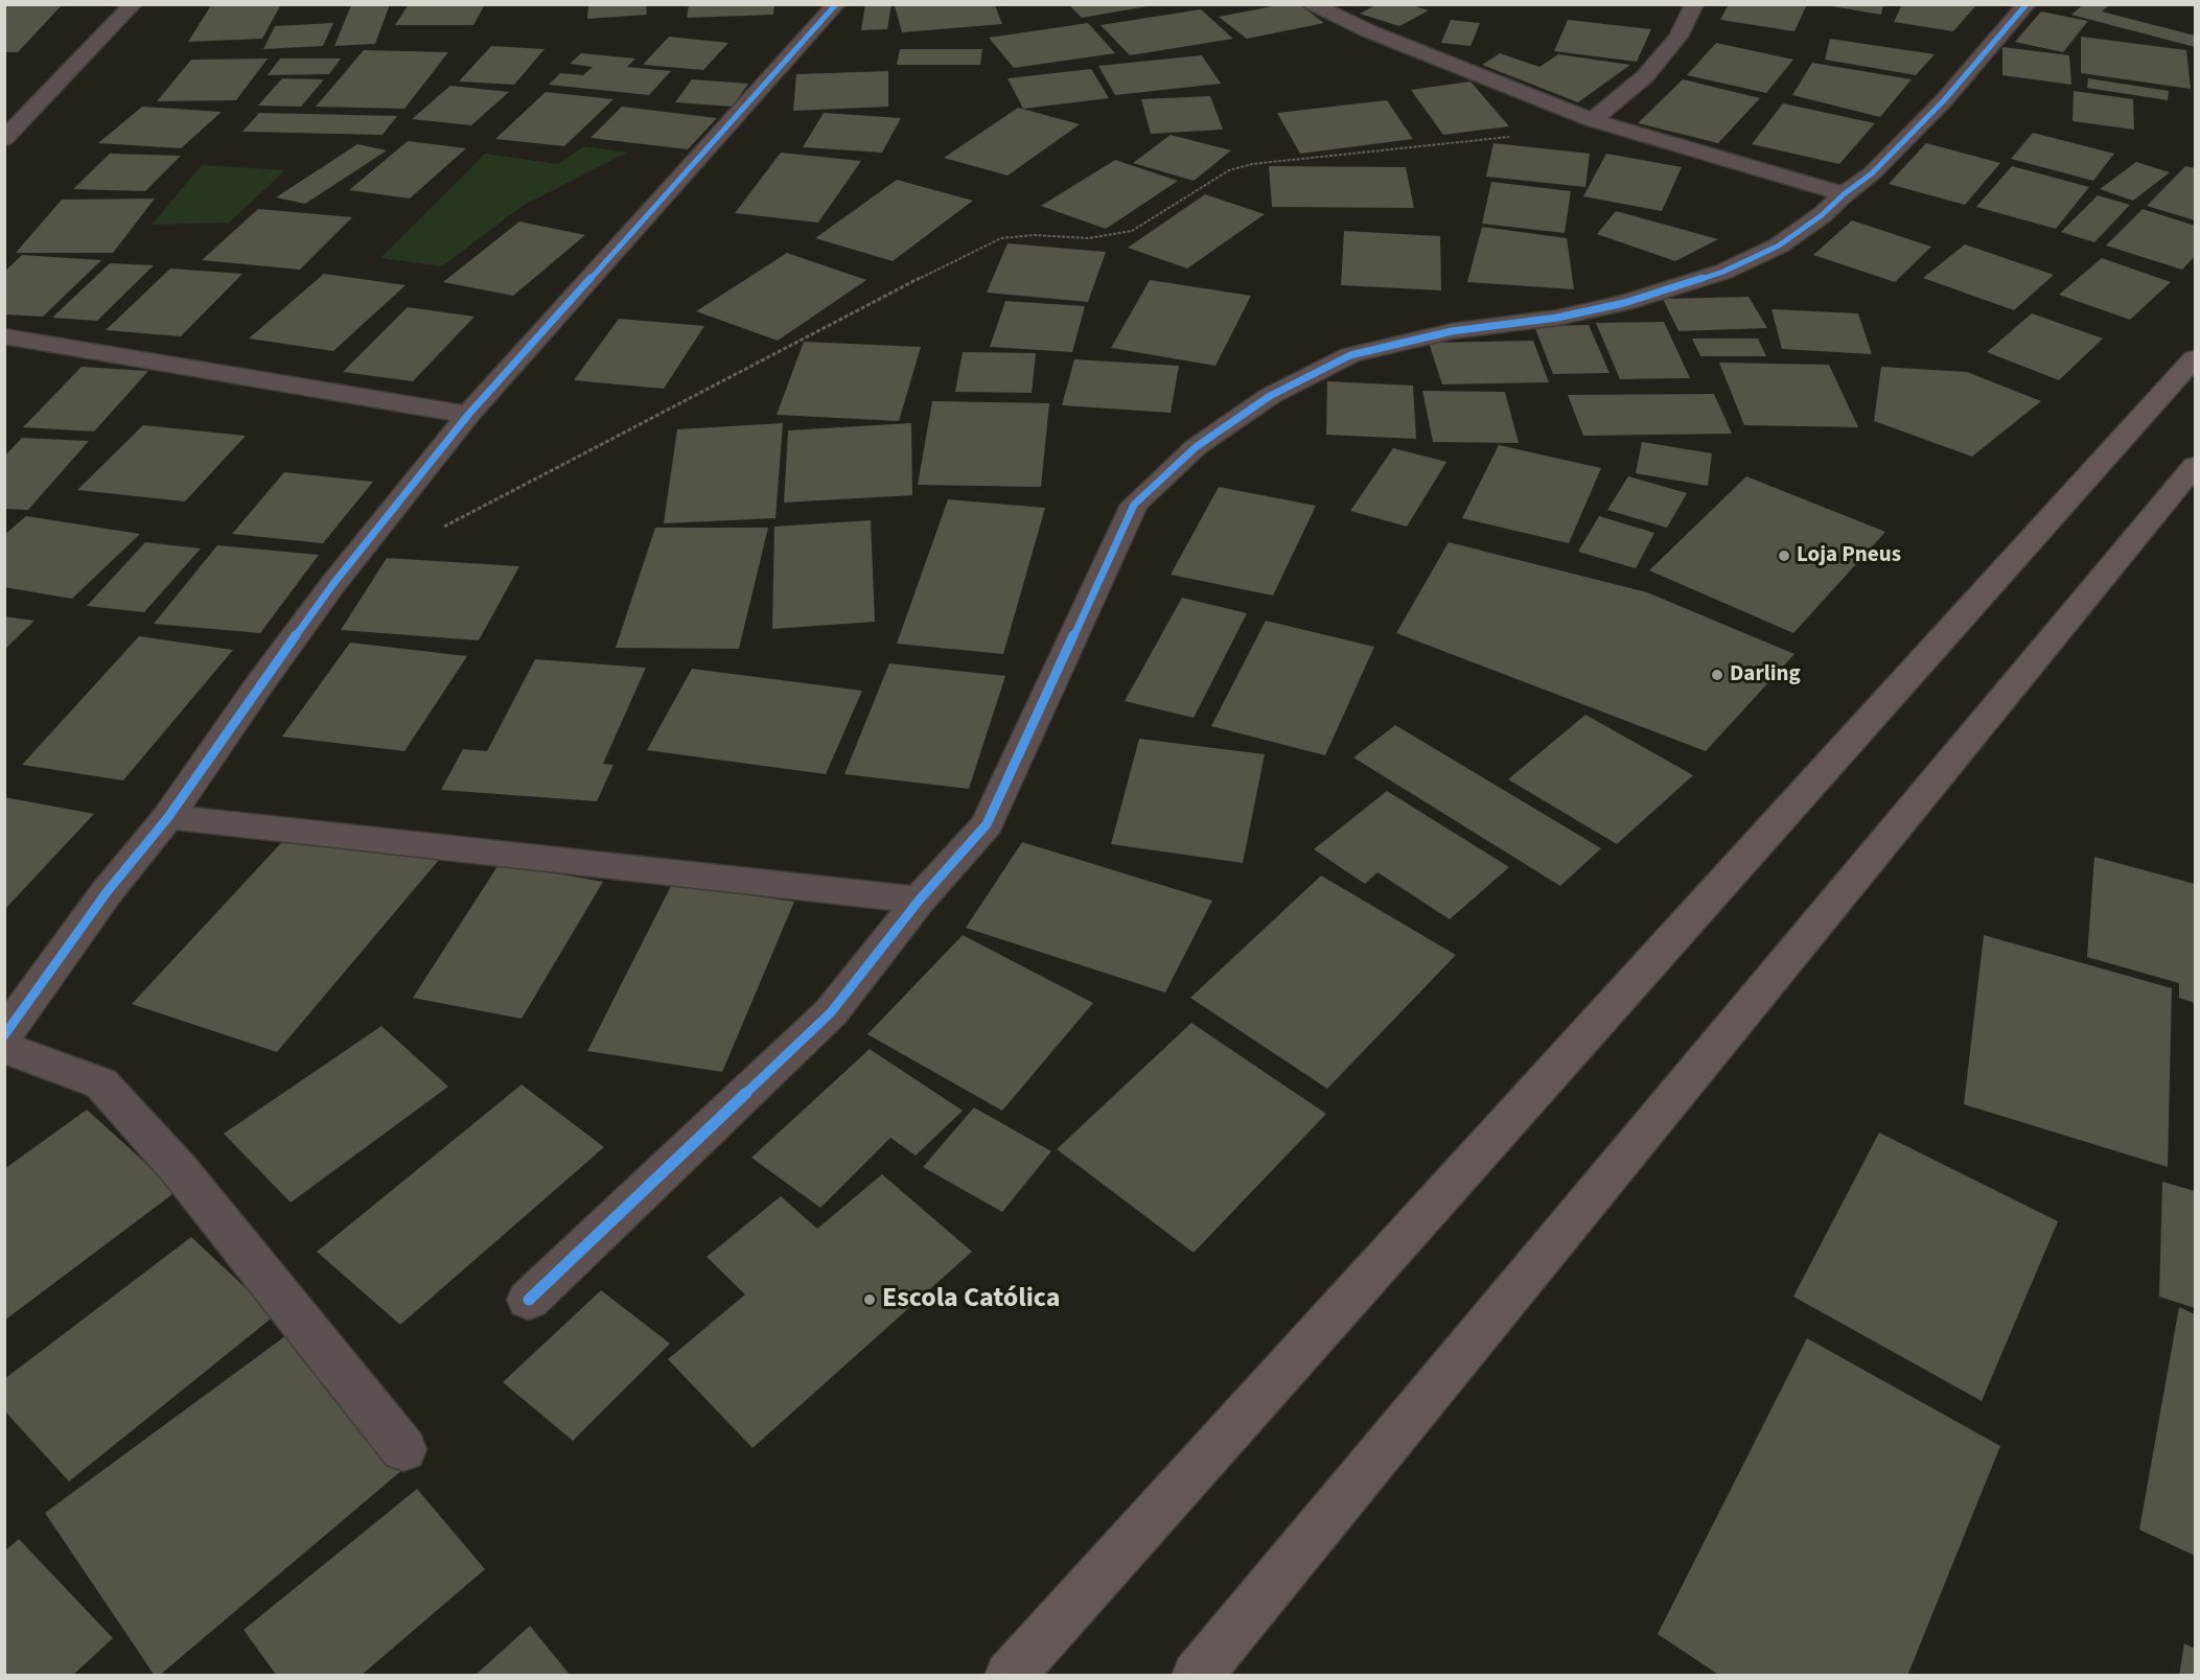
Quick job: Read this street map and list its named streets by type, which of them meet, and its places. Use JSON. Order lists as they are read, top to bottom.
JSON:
{
  "places": ["Loja Pneus", "Darling", "Escola Católica"]
}
